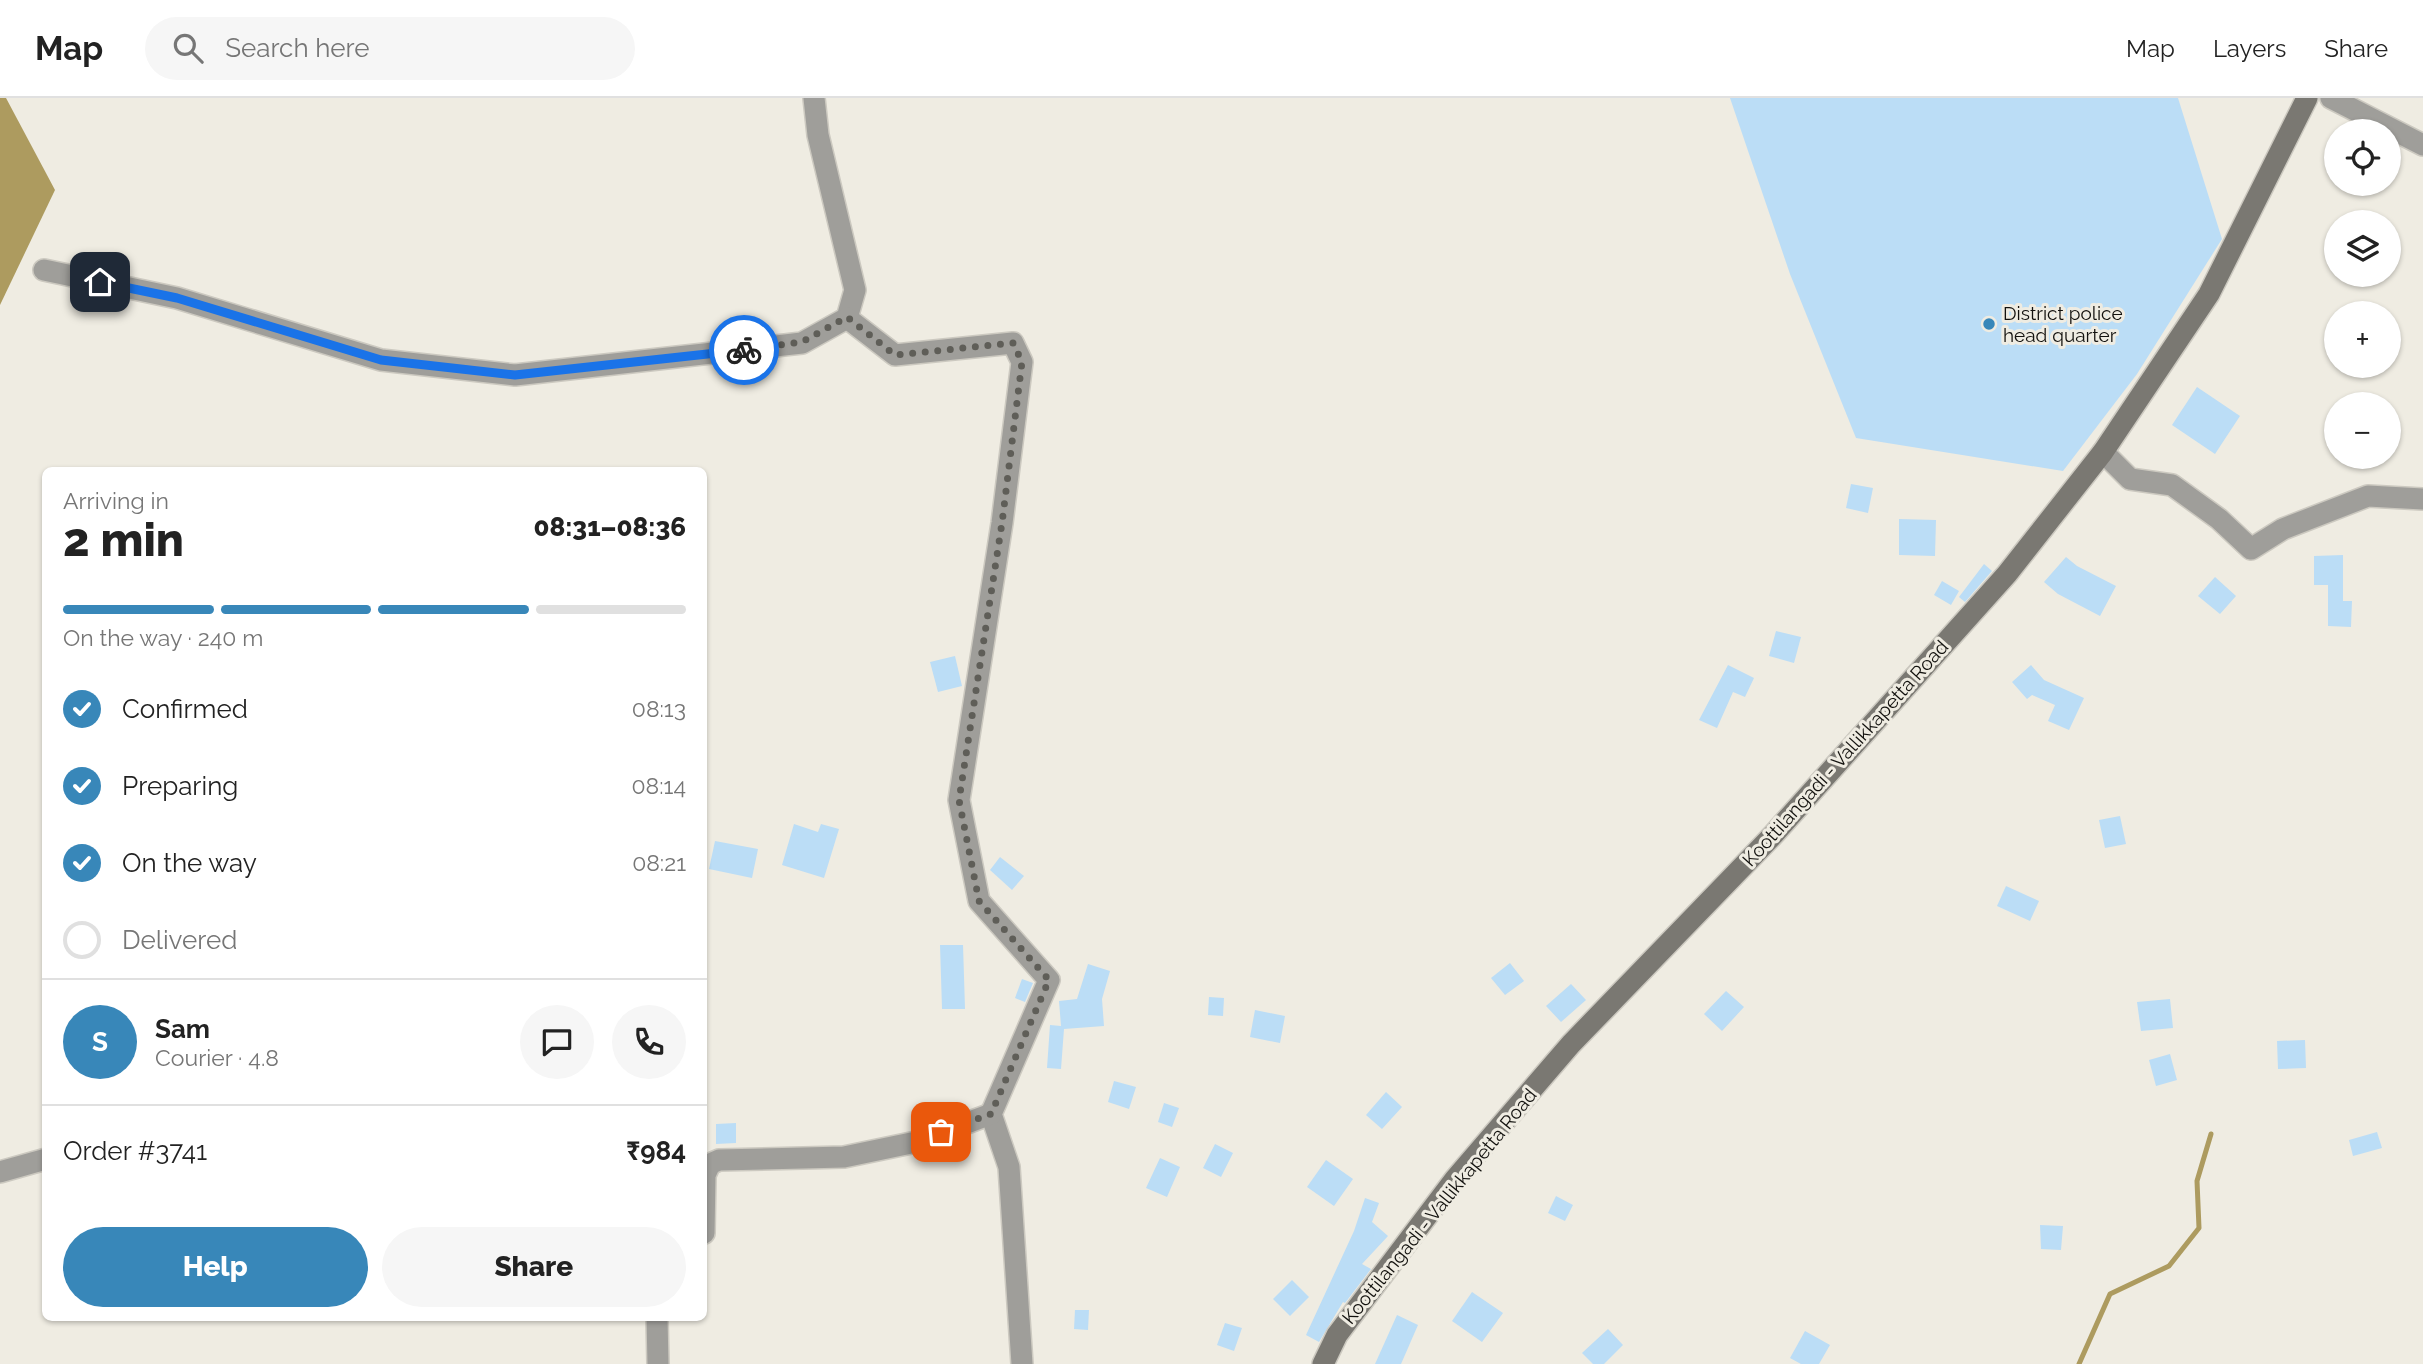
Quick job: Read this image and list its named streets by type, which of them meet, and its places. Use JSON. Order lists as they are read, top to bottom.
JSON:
{
  "streets": {
    "main road": ["Koottilangadi - Vallikkapetta Road"]
  },
  "places": ["District police head quarter"],
  "page": {
    "header": "Map",
    "search": "Search here",
    "nav": ["Map", "Layers", "Share"],
    "map_buttons": ["+", "−"],
    "heading": ["2 min", "Arriving in", "08:31–08:36"],
    "panel": [
      "Sam",
      "Courier · 4.8",
      "Order #3741",
      "₹984"
    ],
    "bar": "On the way · 240 m",
    "list": [
      ["Confirmed", "08:13"],
      ["Preparing", "08:14"],
      ["On the way", "08:21"],
      "Delivered"
    ],
    "round": "S",
    "buttons": ["Help", "Share"]
  }
}
